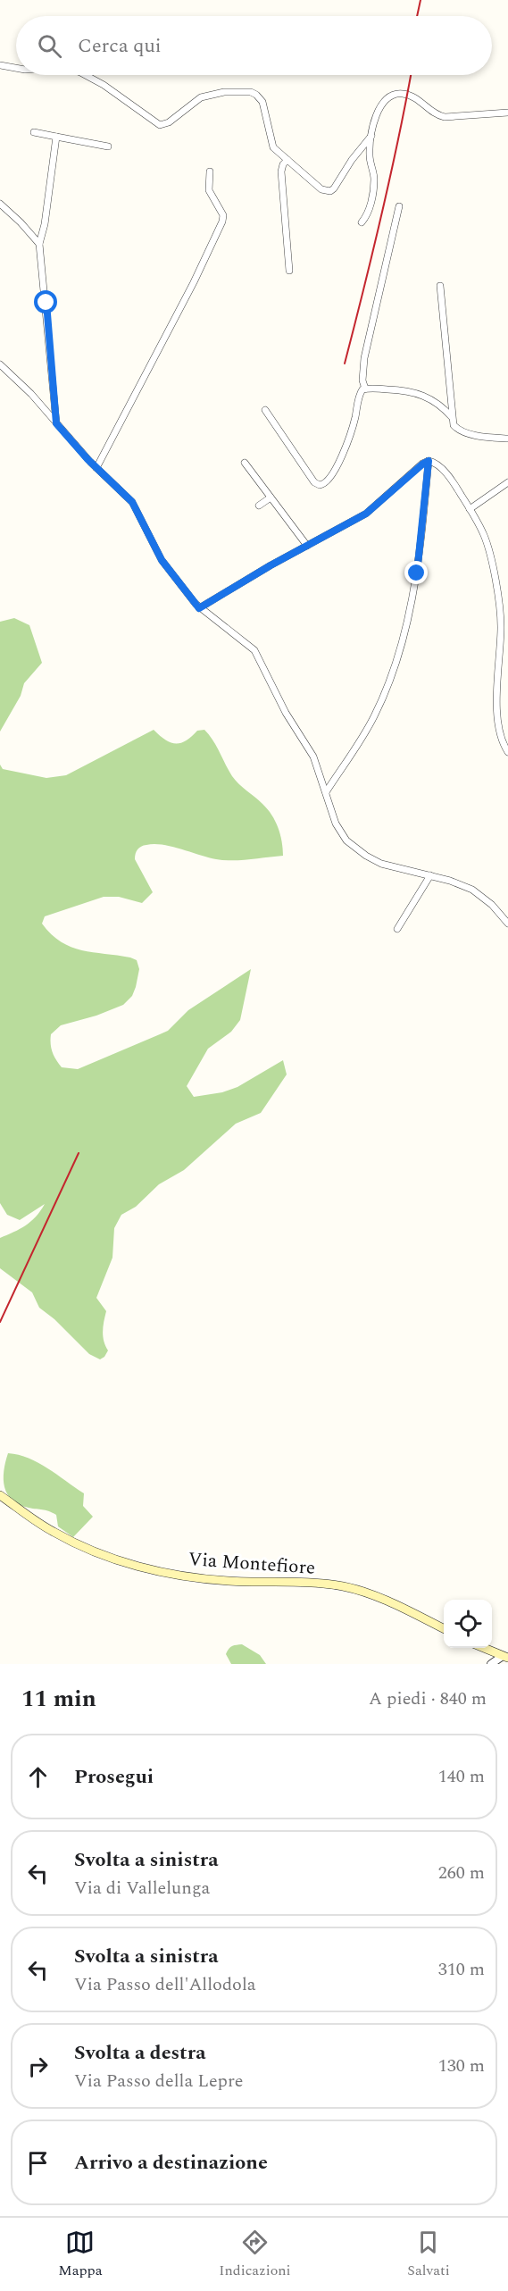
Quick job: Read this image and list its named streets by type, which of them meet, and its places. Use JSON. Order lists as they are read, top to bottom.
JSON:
{
  "streets": {
    "main road": ["Via Montefiore"]
  },
  "page": {
    "search": "Cerca qui",
    "heading": ["11 min", "A piedi · 840 m"],
    "list": [
      ["Prosegui", "140 m"],
      ["Svolta a sinistra", "Via di Vallelunga", "260 m"],
      ["Svolta a sinistra", "Via Passo dell'Allodola", "310 m"],
      ["Svolta a destra", "Via Passo della Lepre", "130 m"],
      "Arrivo a destinazione"
    ],
    "nav": ["Mappa", "Indicazioni", "Salvati"]
  }
}
